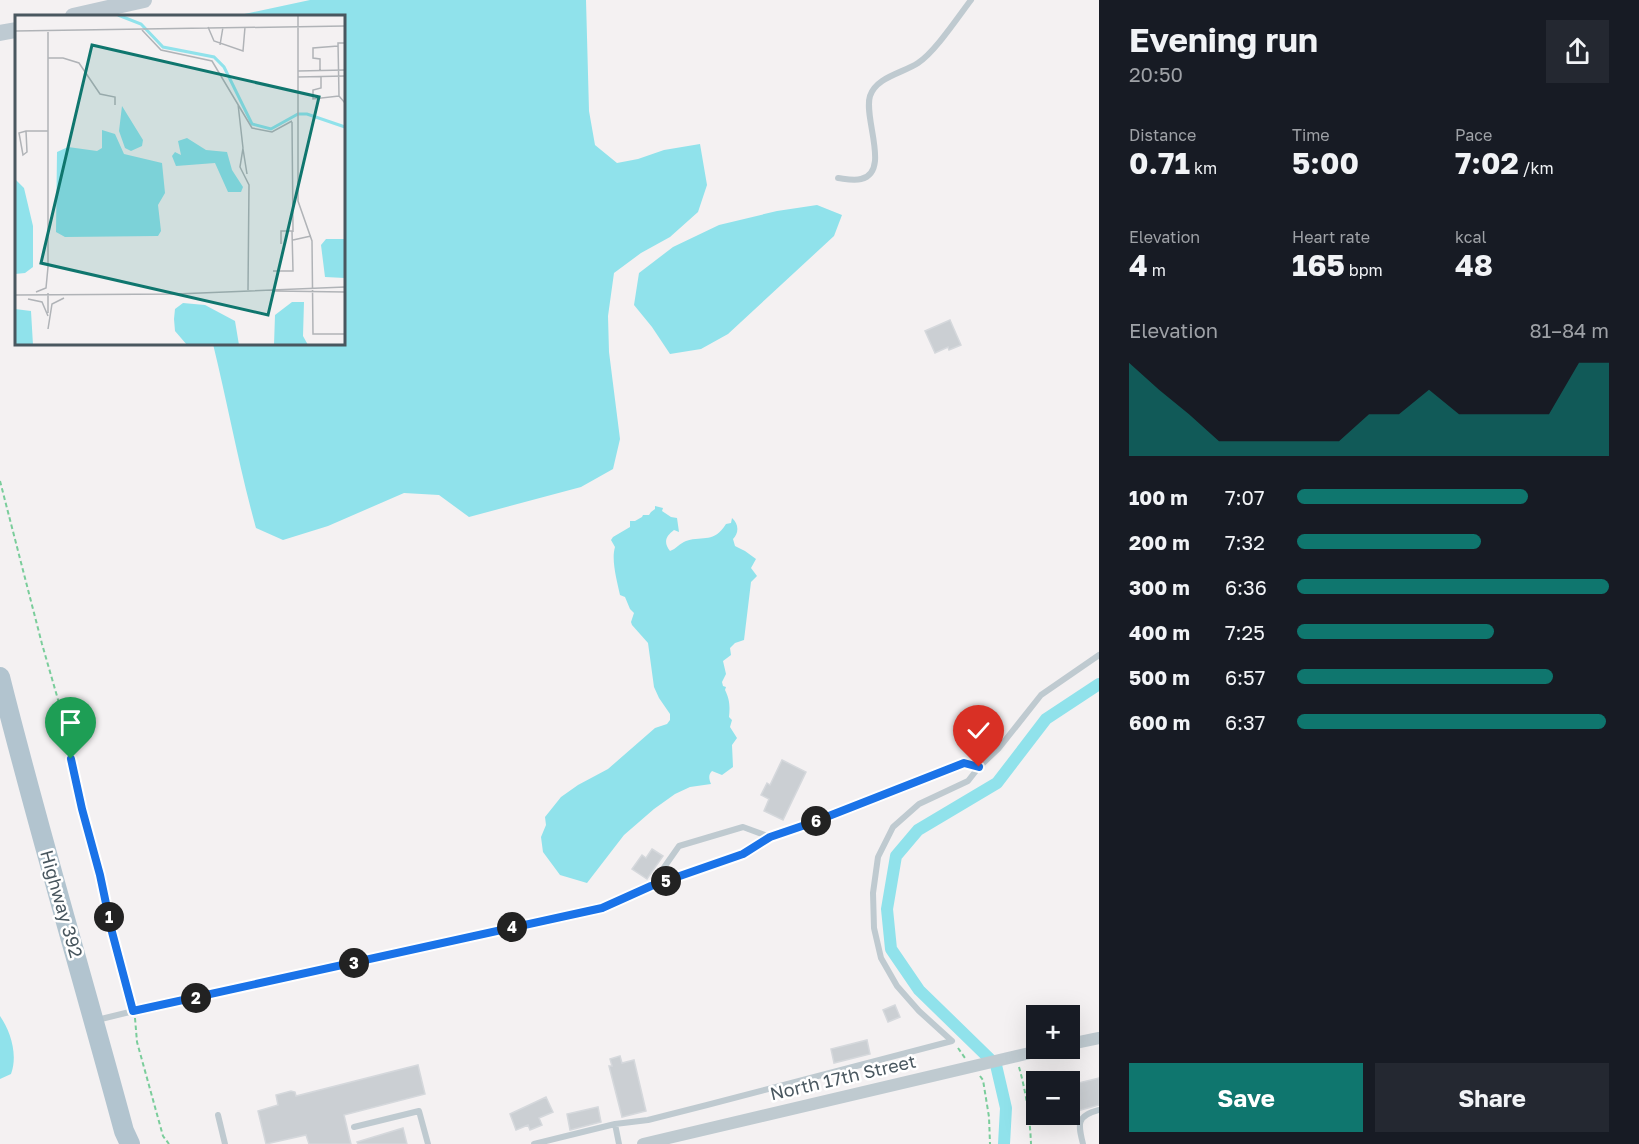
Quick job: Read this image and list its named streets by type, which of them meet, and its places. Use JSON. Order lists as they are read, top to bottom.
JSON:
{
  "streets": {
    "main road": ["Highway 392"],
    "street": ["North 17th Street"]
  },
  "page": {
    "heading": ["Evening run", "20:50"],
    "stats": [
      ["Distance", "0.71 km"],
      ["Time", "5:00"],
      ["Pace", "7:02 /km"],
      ["Elevation", "4 m"],
      ["Heart rate", "165 bpm"],
      ["kcal", "48"]
    ],
    "chart": ["Elevation", "81–84 m"],
    "list": [
      {
        "name": "100 m",
        "note": "7:07"
      },
      {
        "name": "200 m",
        "note": "7:32"
      },
      {
        "name": "300 m",
        "note": "6:36"
      },
      {
        "name": "400 m",
        "note": "7:25"
      },
      {
        "name": "500 m",
        "note": "6:57"
      },
      {
        "name": "600 m",
        "note": "6:37"
      }
    ],
    "pins": [
      "6",
      "5",
      "1",
      "4",
      "3",
      "2"
    ],
    "map_buttons": ["+", "−"],
    "buttons": ["Save", "Share"]
  }
}
